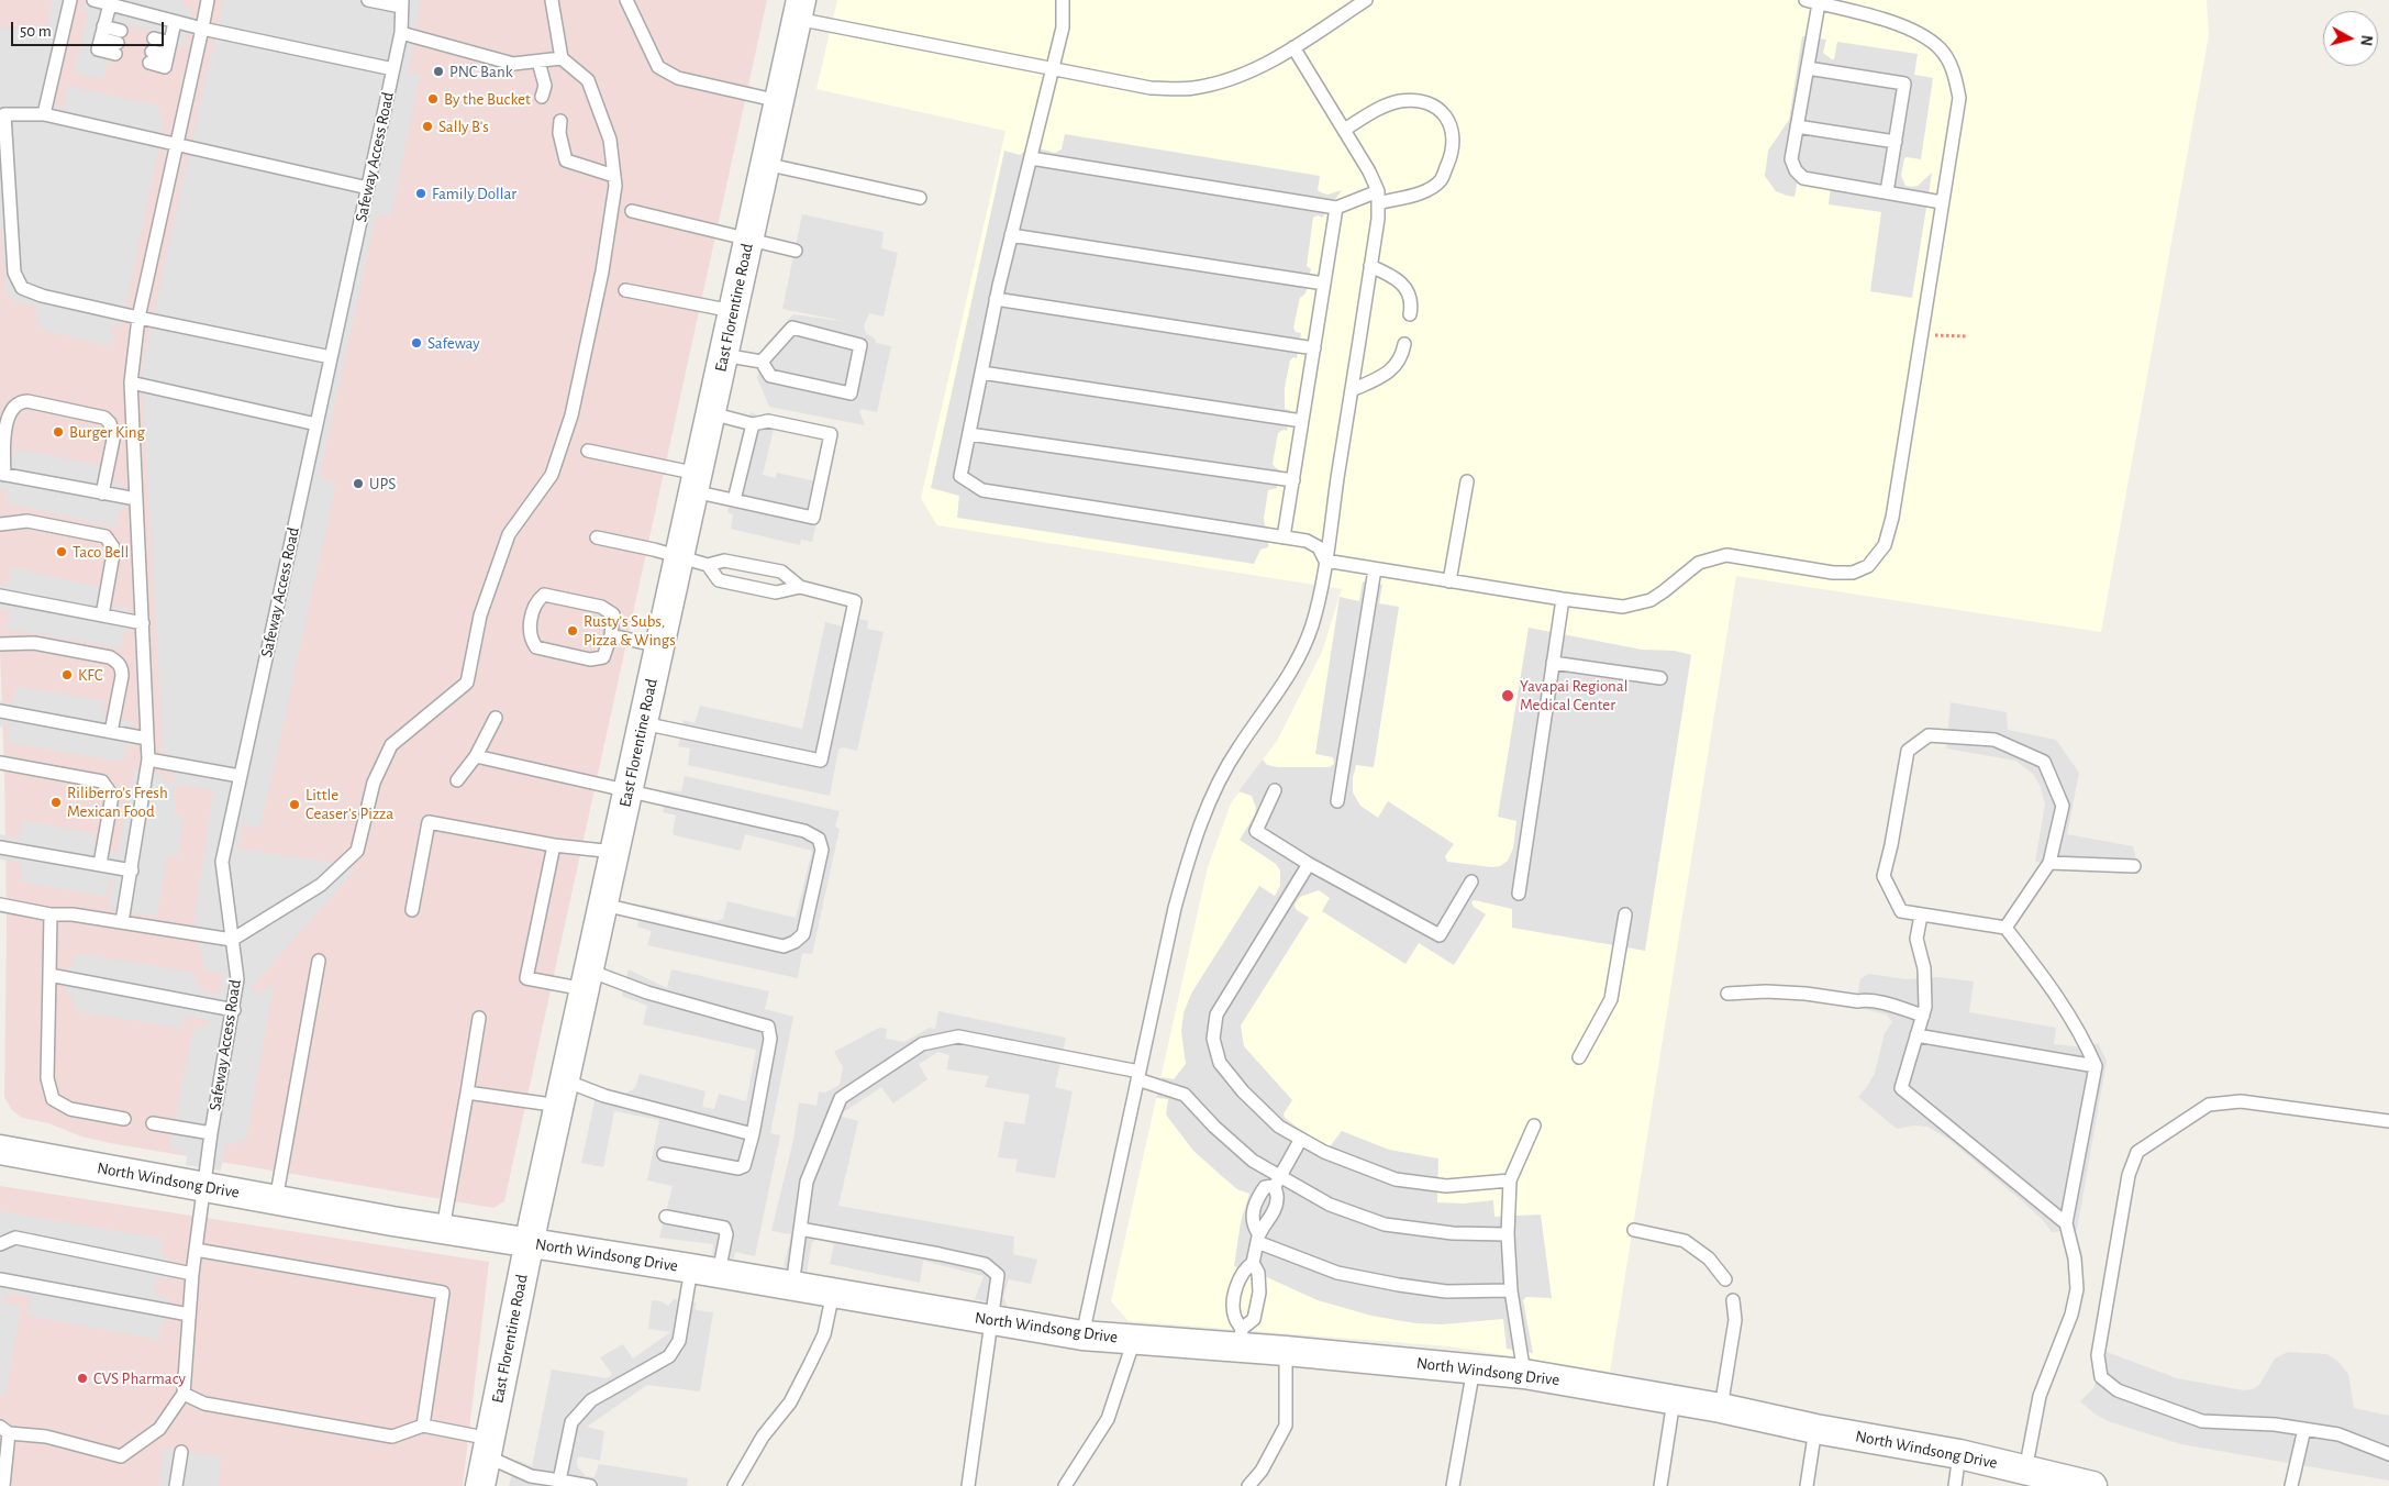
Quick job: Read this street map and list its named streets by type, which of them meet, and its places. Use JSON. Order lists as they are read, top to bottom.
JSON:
{
  "streets": {
    "street": ["East Florentine Road", "North Windsong Drive"],
    "lane": ["Safeway Access Road"]
  },
  "crossings": [
    ["Safeway Access Road", "North Windsong Drive"],
    ["East Florentine Road", "North Windsong Drive"]
  ],
  "places": [
    "PNC Bank",
    "By the Bucket",
    "Sally B's",
    "Family Dollar",
    "Safeway",
    "Burger King",
    "UPS",
    "Taco Bell",
    "Rusty's Subs, Pizza & Wings",
    "KFC",
    "Yavapai Regional Medical Center",
    "Riliberro’s Fresh Mexican Food",
    "Little Ceaser's Pizza",
    "CVS Pharmacy"
  ],
  "scale_bar": "50 m",
  "north": "right"
}
